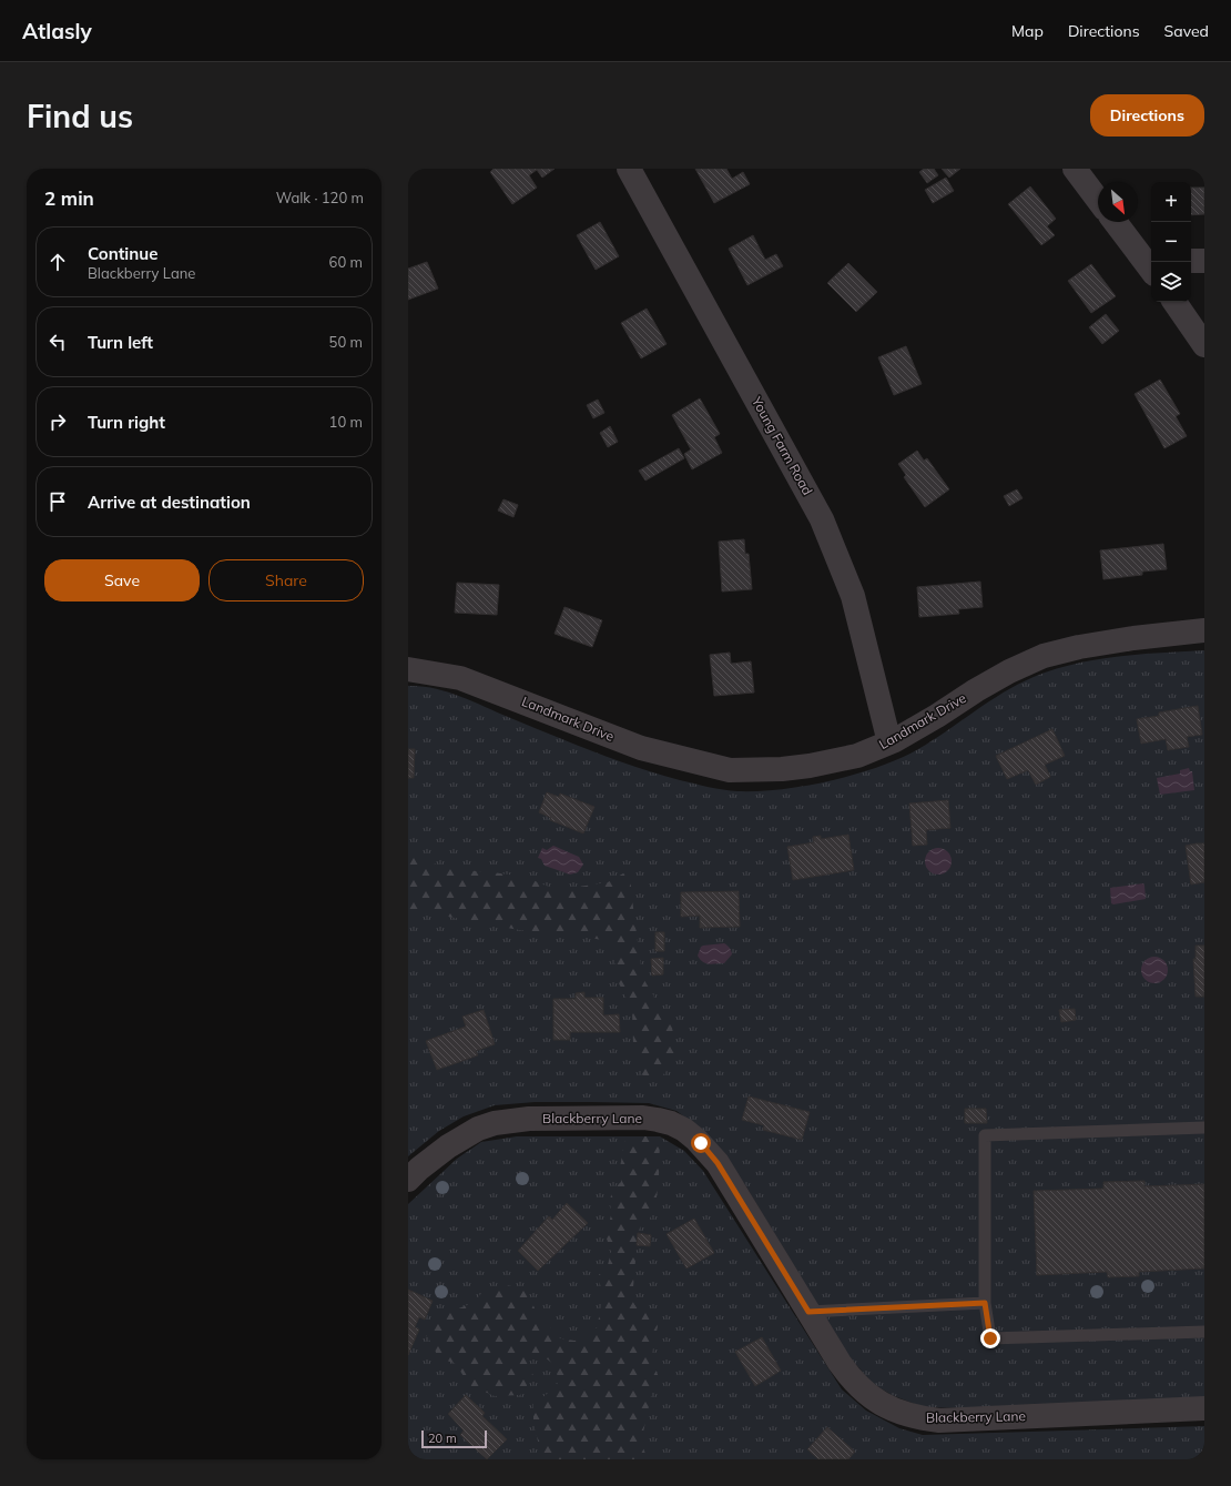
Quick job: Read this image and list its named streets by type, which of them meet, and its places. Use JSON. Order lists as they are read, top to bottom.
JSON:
{
  "streets": {
    "street": ["Young Farm Road", "Landmark Drive", "Blackberry Lane"]
  },
  "crossings": [
    ["Young Farm Road", "Landmark Drive"]
  ],
  "scale_bar": "20 m",
  "north": "bottom right",
  "page": {
    "header": "Atlasly",
    "nav": ["Map", "Directions", "Saved"],
    "buttons": [
      "Directions",
      ["Save", "Share"]
    ],
    "title": "Find us",
    "heading": ["2 min", "Walk · 120 m"],
    "map_buttons": ["+", "−"],
    "list": [
      ["Continue", "Blackberry Lane", "60 m"],
      ["Turn left", "50 m"],
      ["Turn right", "10 m"],
      "Arrive at destination"
    ],
    "scale": "20 m"
  }
}
